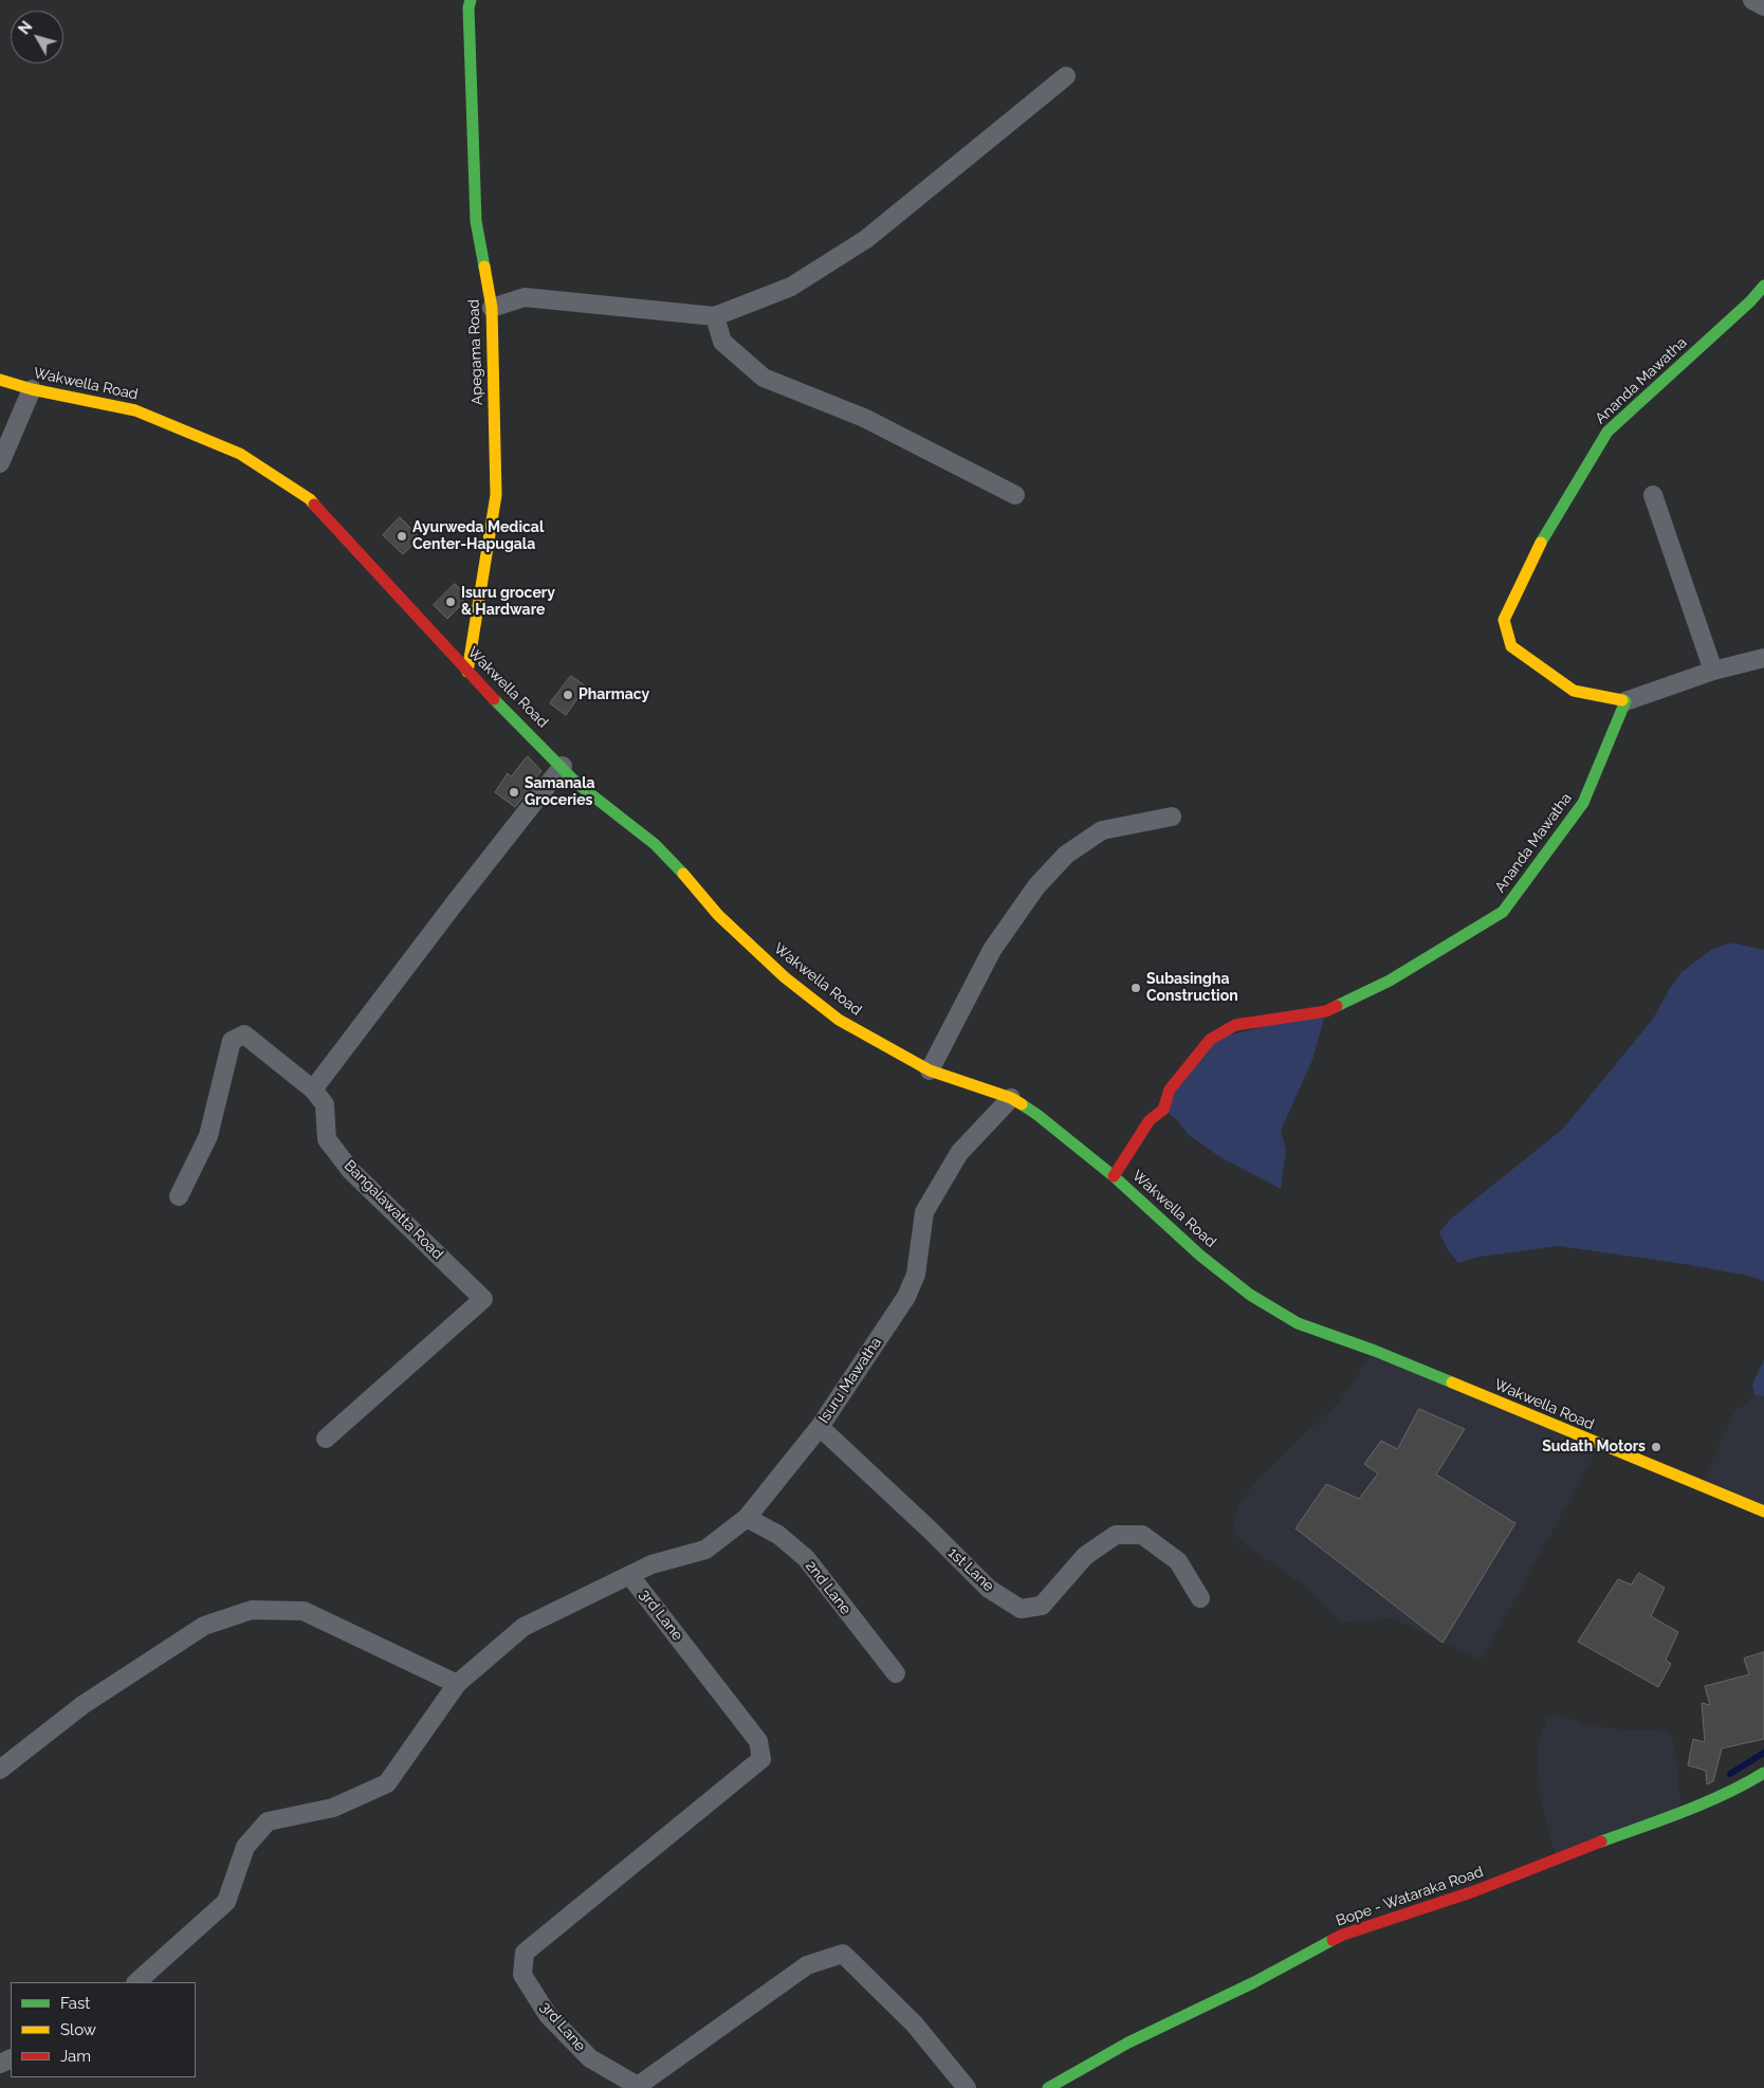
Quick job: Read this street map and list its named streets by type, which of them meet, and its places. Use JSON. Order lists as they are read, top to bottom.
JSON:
{
  "streets": {
    "street": [
      "Apegama Road",
      "Ananda Mawatha",
      "Wakwella Road",
      "Bangalawatta Road",
      "Isuru Mawatha",
      "1st Lane",
      "2nd Lane",
      "3rd Lane",
      "Bope - Wataraka Road"
    ]
  },
  "crossings": [
    ["Apegama Road", "Wakwella Road"],
    ["Ananda Mawatha", "Wakwella Road"],
    ["Wakwella Road", "Isuru Mawatha"],
    ["Isuru Mawatha", "1st Lane"],
    ["Isuru Mawatha", "2nd Lane"],
    ["Isuru Mawatha", "3rd Lane"]
  ],
  "places": [
    "Ayurweda Medical Center-Hapugala",
    "Isuru grocery & Hardware",
    "Pharmacy",
    "Samanala Groceries",
    "Subasingha Construction",
    "Sudath Motors"
  ],
  "legend": ["Fast", "Slow", "Jam"],
  "north": "top left"
}
